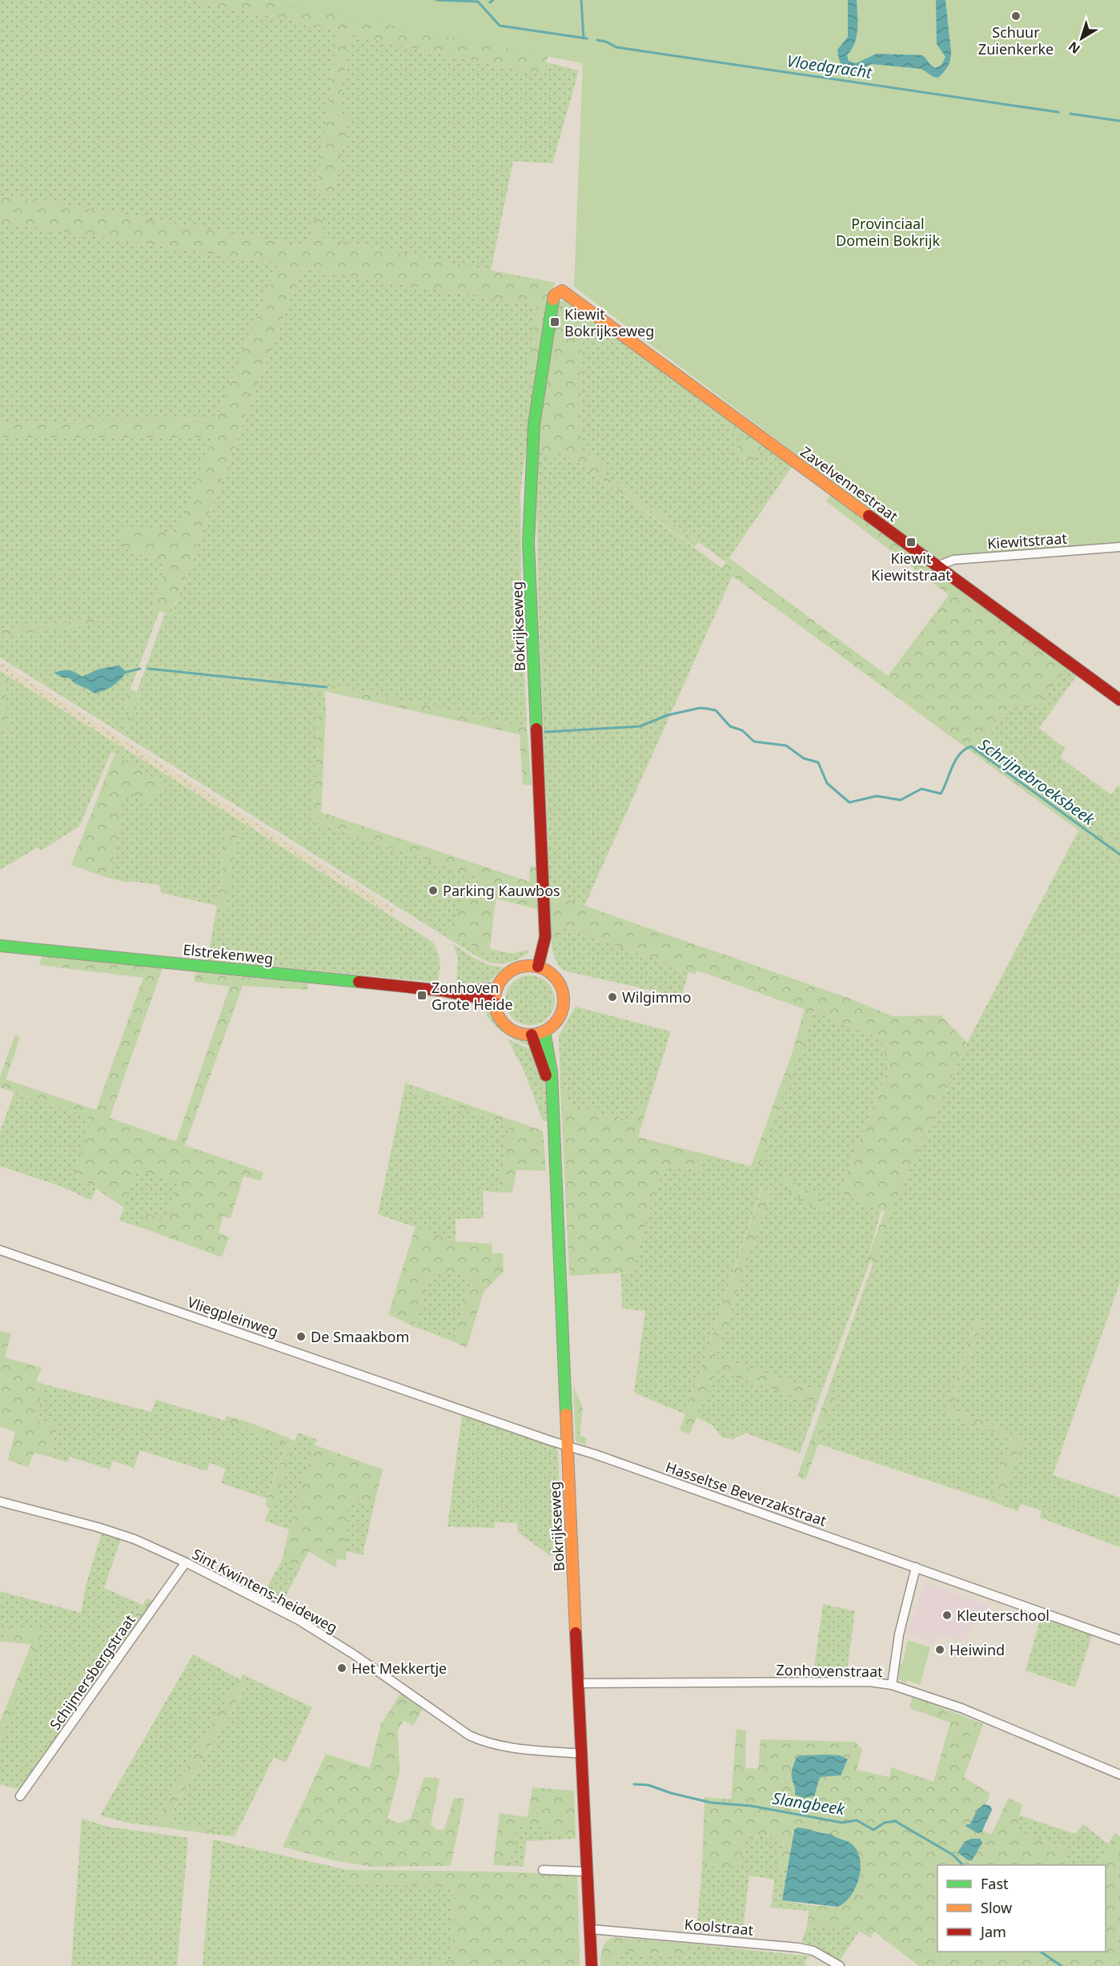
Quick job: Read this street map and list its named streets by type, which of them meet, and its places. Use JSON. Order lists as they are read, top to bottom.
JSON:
{
  "streets": {
    "street": [
      "Zavelvennestraat",
      "Kiewitstraat",
      "Bokrijkseweg",
      "Elstrekenweg",
      "Vliegpleinweg",
      "Hasseltse Beverzakstraat",
      "Sint Kwintens-heideweg",
      "Zonhovenstraat",
      "Schijmersbergstraat",
      "Koolstraat"
    ]
  },
  "crossings": [
    ["Zavelvennestraat", "Kiewitstraat"],
    ["Zavelvennestraat", "Bokrijkseweg"],
    ["Bokrijkseweg", "Elstrekenweg"],
    ["Bokrijkseweg", "Vliegpleinweg"],
    ["Bokrijkseweg", "Hasseltse Beverzakstraat"],
    ["Bokrijkseweg", "Sint Kwintens-heideweg"],
    ["Bokrijkseweg", "Zonhovenstraat"],
    ["Bokrijkseweg", "Koolstraat"],
    ["Vliegpleinweg", "Hasseltse Beverzakstraat"],
    ["Sint Kwintens-heideweg", "Schijmersbergstraat"]
  ],
  "water": ["Vloedgracht", "Schrijnebroeksbeek", "Slangbeek"],
  "parks": ["Provinciaal Domein Bokrijk"],
  "places": {
    "other": [
      "Schuur Zuienkerke",
      "Parking Kauwbos",
      "Wilgimmo",
      "De Smaakbom",
      "Kleuterschool",
      "Heiwind",
      "Het Mekkertje"
    ],
    "transit": ["Kiewit Bokrijkseweg", "Kiewit Kiewitstraat", "Zonhoven Grote Heide"]
  },
  "legend": ["Fast", "Slow", "Jam"],
  "north": "bottom left"
}
